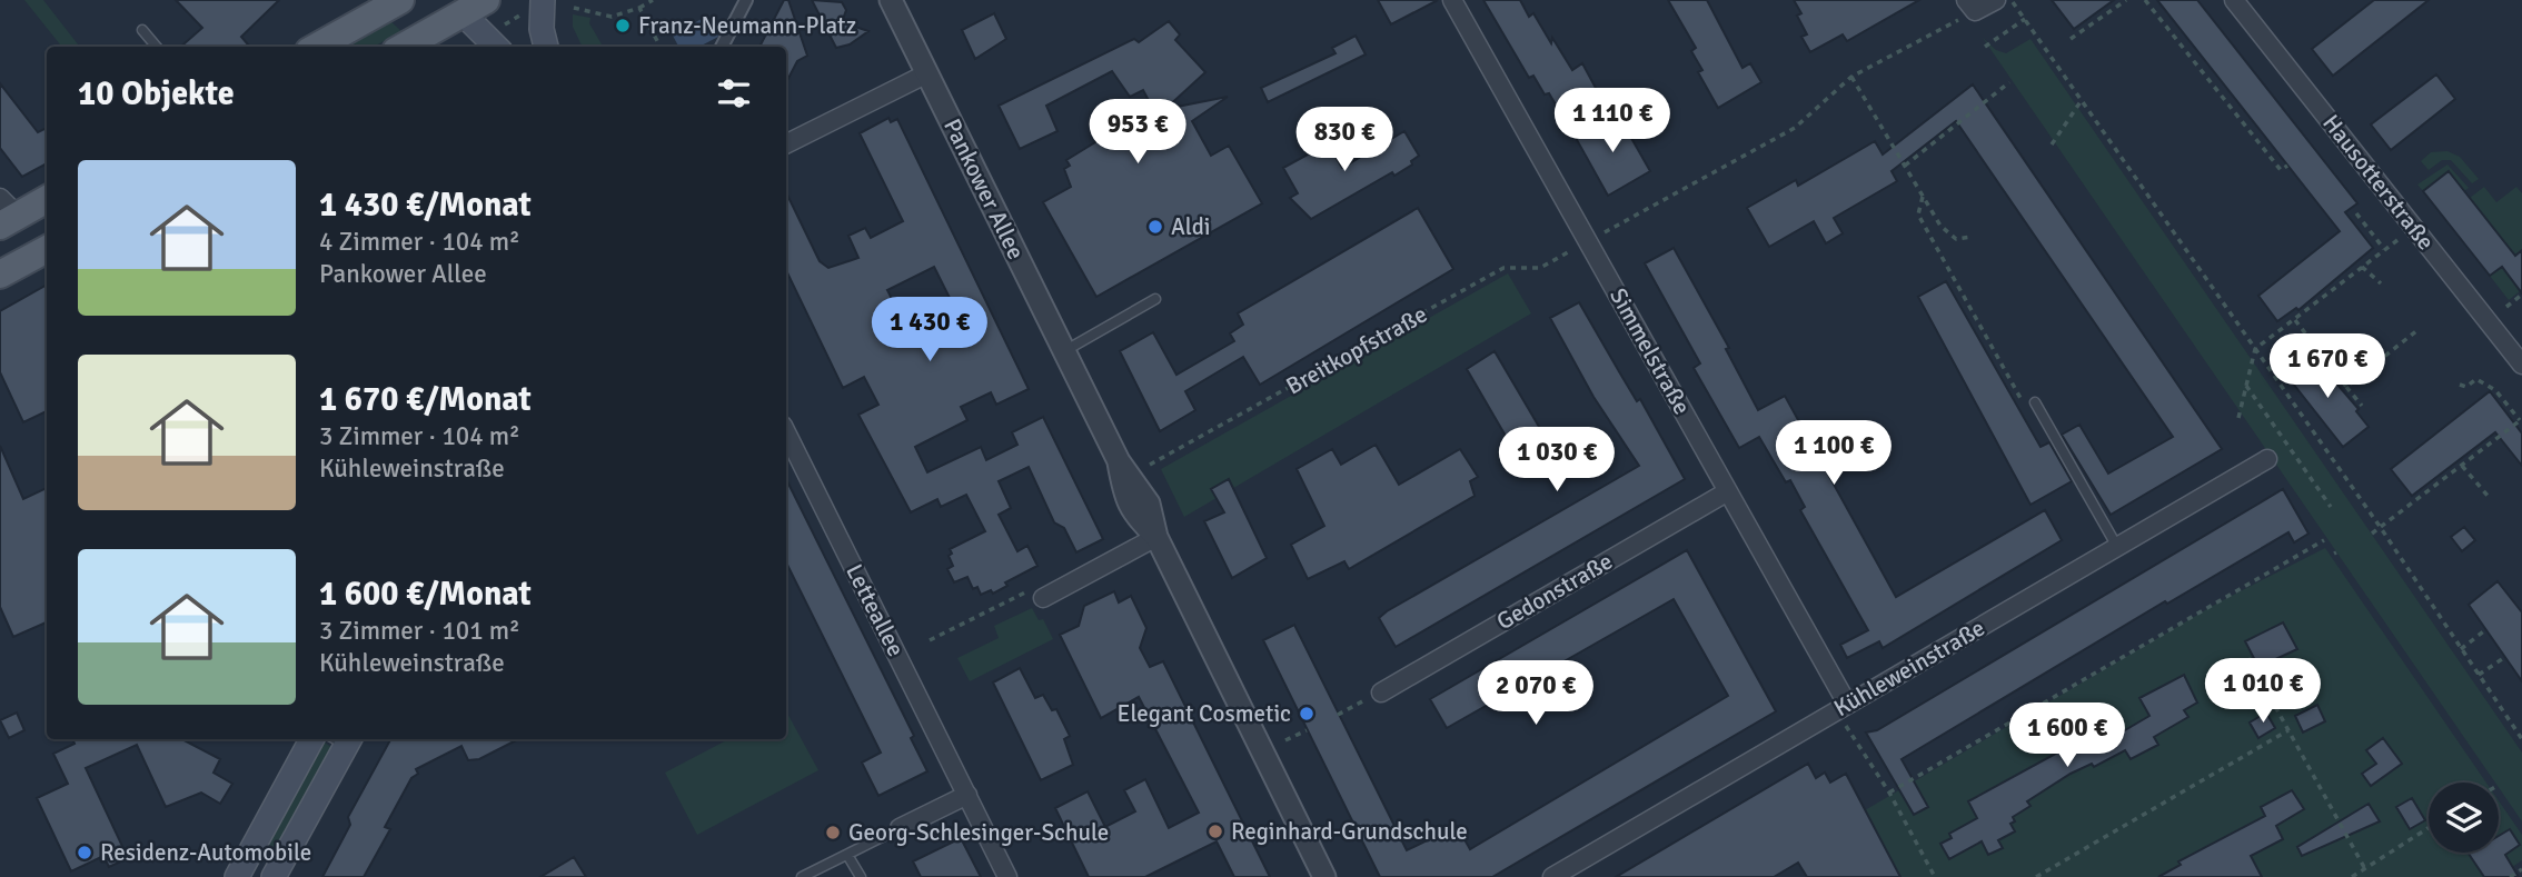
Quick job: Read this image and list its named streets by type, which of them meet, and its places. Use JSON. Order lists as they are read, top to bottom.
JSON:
{
  "streets": {
    "street": [
      "Hausotterstraße",
      "Pankower Allee",
      "Simmelstraße",
      "Gedonstraße",
      "Letteallee",
      "Kühleweinstraße"
    ],
    "path": ["Breitkopfstraße"]
  },
  "crossings": [
    ["Simmelstraße", "Gedonstraße"],
    ["Simmelstraße", "Kühleweinstraße"]
  ],
  "places": [
    "Franz-Neumann-Platz",
    "Aldi",
    "Elegant Cosmetic",
    "Reginhard-Grundschule",
    "Georg-Schlesinger-Schule",
    "Residenz-Automobile"
  ],
  "page": {
    "heading": "10 Objekte",
    "price": [
      "1 110 €",
      "953 €",
      "830 €",
      "1 430 €",
      "1 670 €",
      "1 100 €",
      "1 030 €",
      "1 010 €",
      "2 070 €",
      "1 600 €"
    ],
    "list": [
      {
        "name": "1 430 €/Monat",
        "note": "4 Zimmer · 104 m² · Pankower Allee"
      },
      {
        "name": "1 670 €/Monat",
        "note": "3 Zimmer · 104 m² · Kühleweinstraße"
      },
      {
        "name": "1 600 €/Monat",
        "note": "3 Zimmer · 101 m² · Kühleweinstraße"
      }
    ]
  }
}
